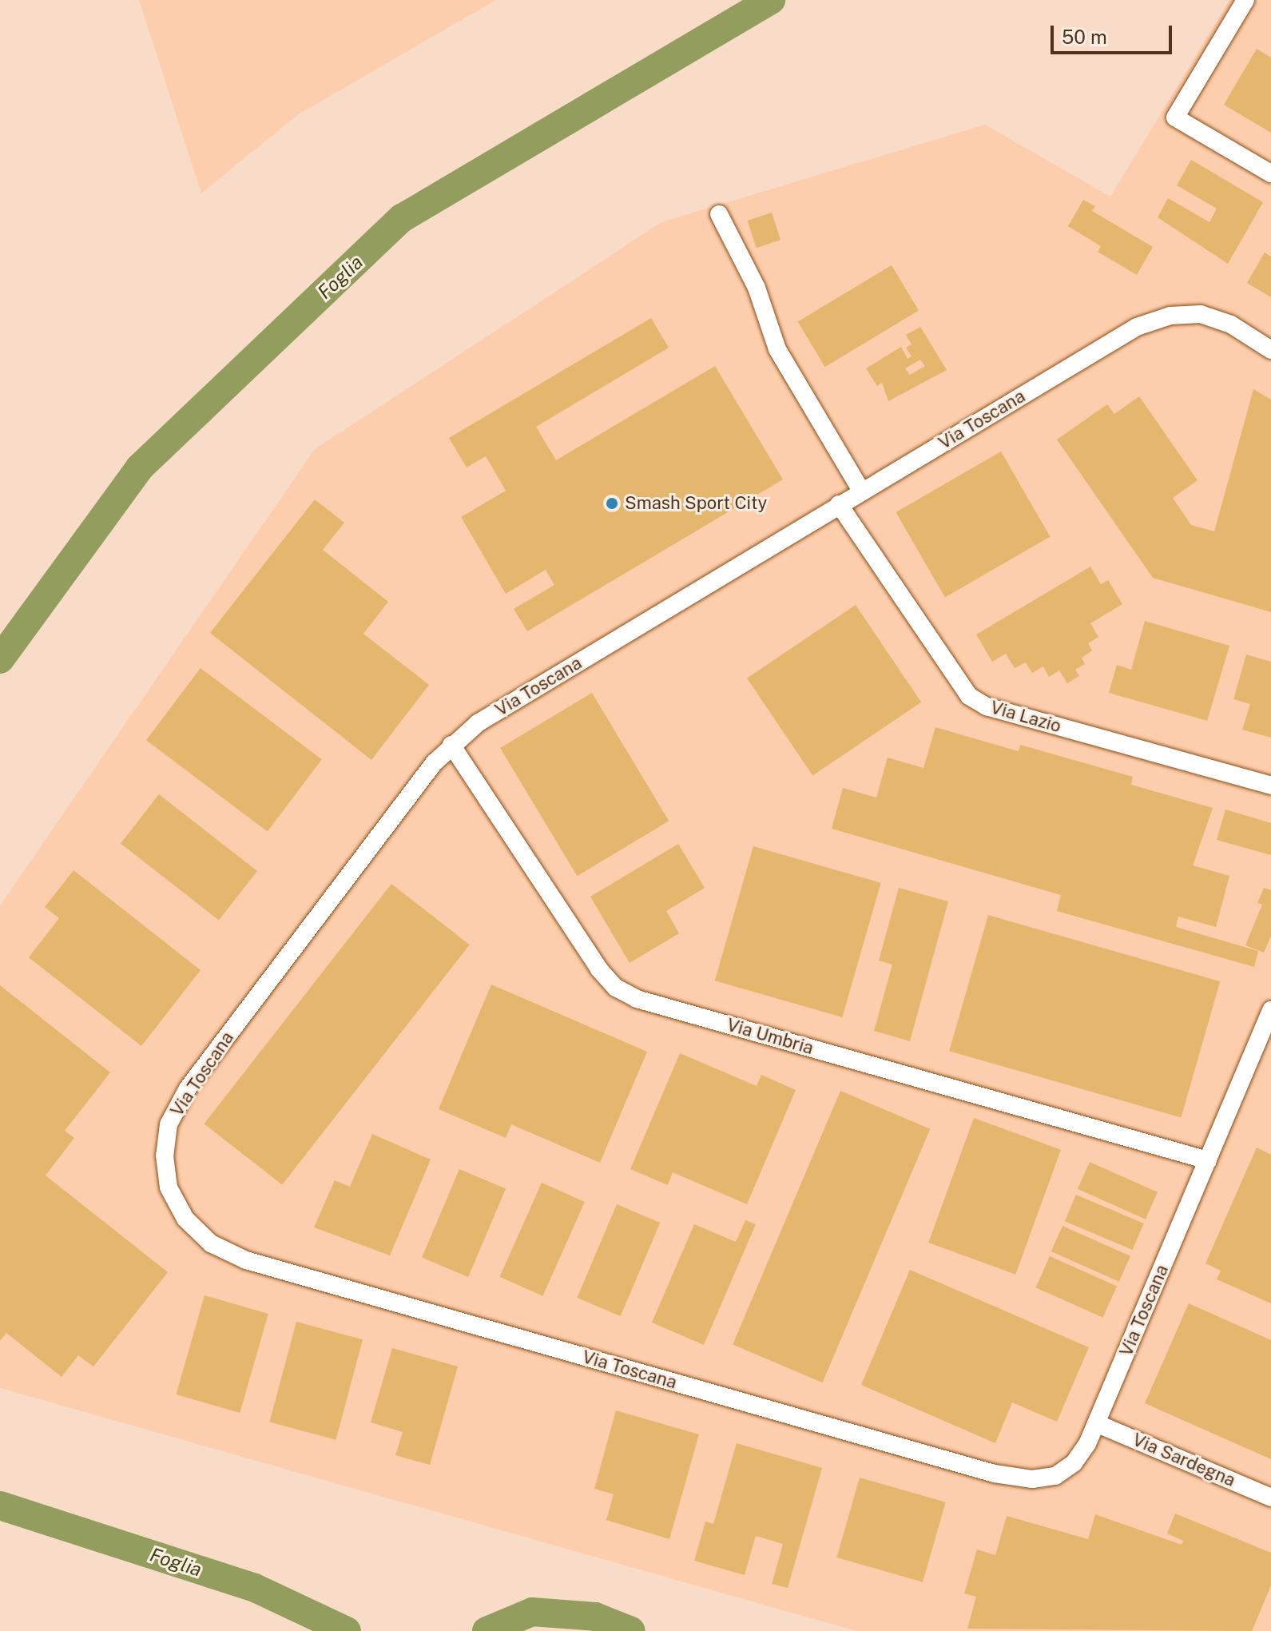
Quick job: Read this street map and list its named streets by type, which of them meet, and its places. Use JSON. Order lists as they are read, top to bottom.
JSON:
{
  "streets": {
    "street": [
      "Via Toscana",
      "Via Lazio",
      "Via Umbria",
      "Via Sardegna"
    ]
  },
  "crossings": [
    ["Via Toscana", "Via Lazio"],
    ["Via Toscana", "Via Umbria"],
    ["Via Toscana", "Via Sardegna"]
  ],
  "water": ["Foglia"],
  "places": ["Smash Sport City"],
  "scale_bar": "50 m"
}
